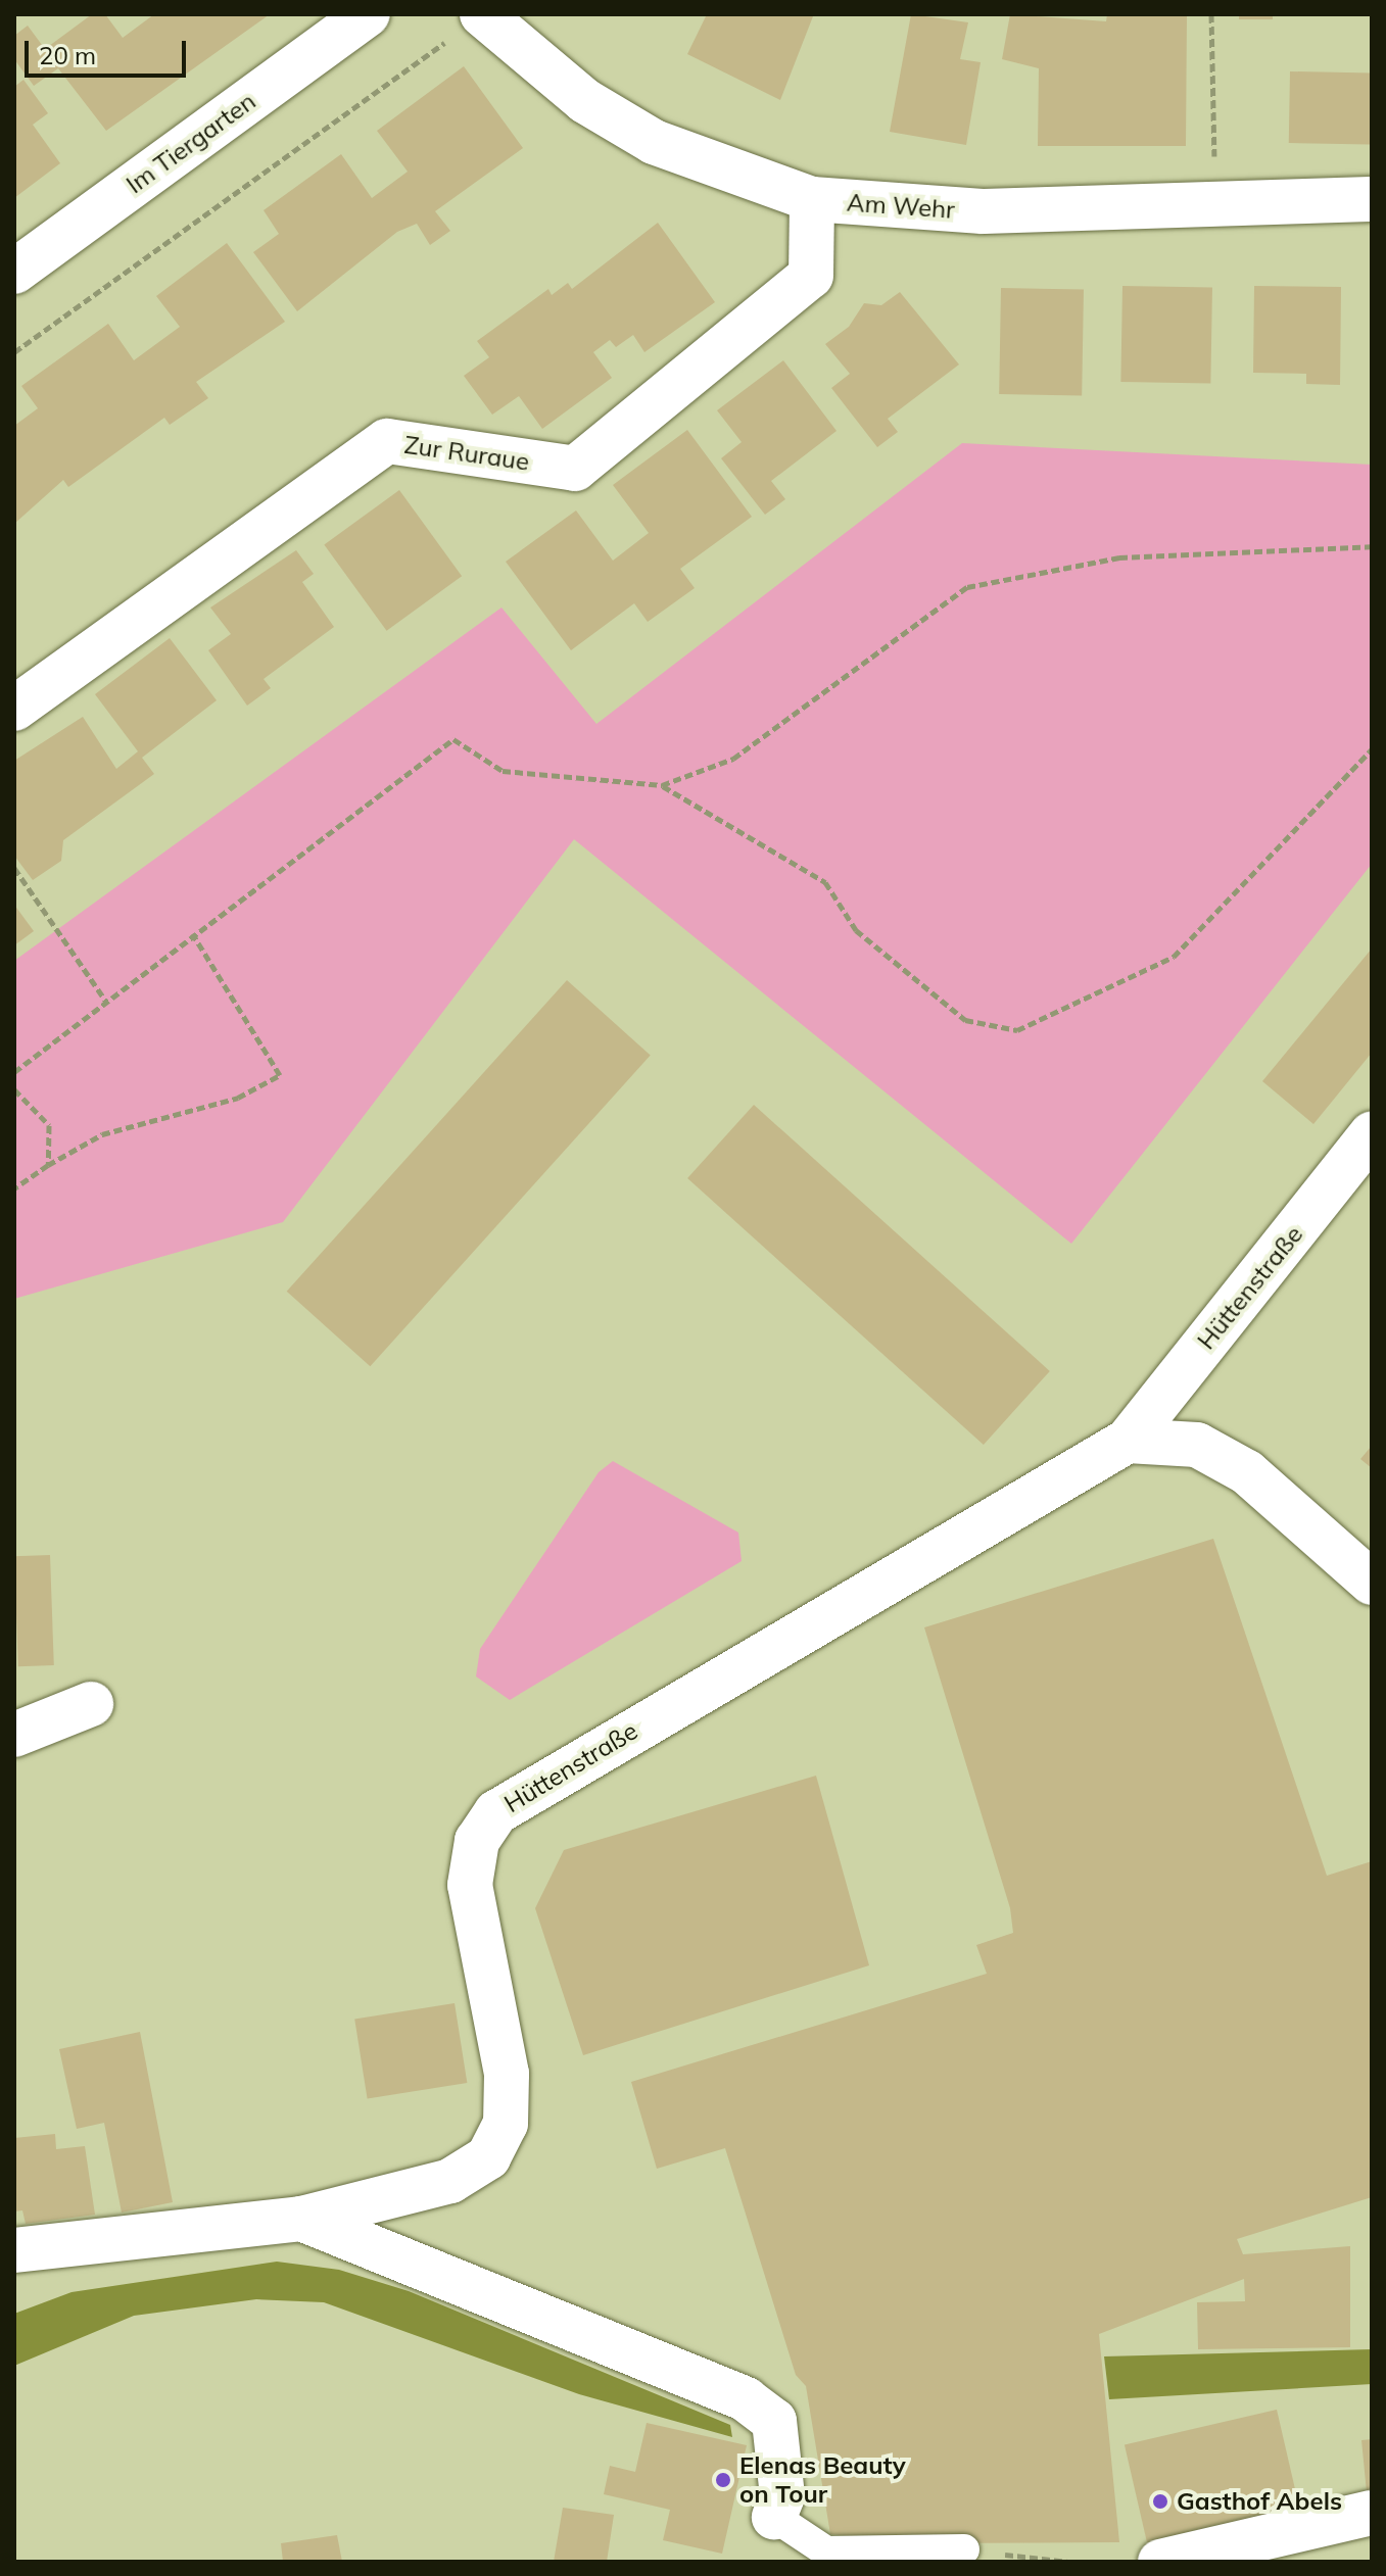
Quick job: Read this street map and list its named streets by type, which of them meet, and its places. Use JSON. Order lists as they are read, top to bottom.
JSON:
{
  "streets": {
    "street": [
      "Im Tiergarten",
      "Am Wehr",
      "Zur Ruraue",
      "Hüttenstraße"
    ]
  },
  "crossings": [
    ["Am Wehr", "Zur Ruraue"]
  ],
  "places": ["Elenas Beauty on Tour", "Gasthof Abels"],
  "scale_bar": "20 m"
}
